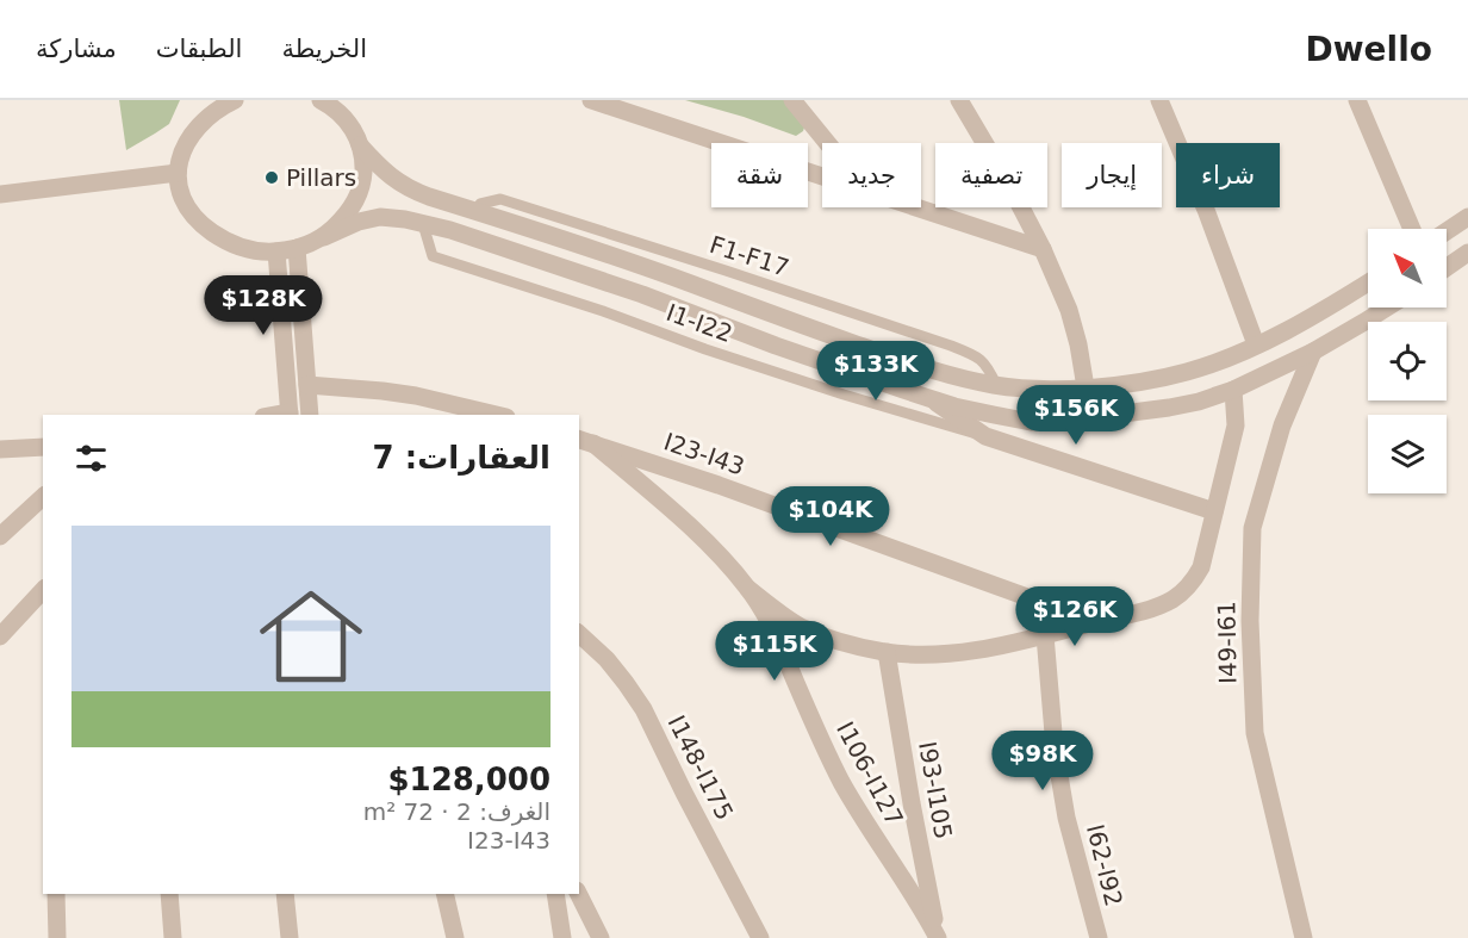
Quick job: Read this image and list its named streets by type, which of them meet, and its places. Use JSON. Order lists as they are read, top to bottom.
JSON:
{
  "streets": {
    "street": [
      "I23-I43",
      "I49-I61",
      "I148-I175",
      "I106-I127",
      "I93-I105",
      "I62-I92"
    ],
    "lane": ["F1-F17", "I1-I22"]
  },
  "crossings": [
    ["I23-I43", "I106-I127"],
    ["I106-I127", "I93-I105"]
  ],
  "places": ["Pillars"],
  "north": "top left",
  "page": {
    "header": "Dwello",
    "nav": ["الخريطة", "الطبقات", "مشاركة"],
    "chip": [
      "شراء",
      "إيجار",
      "تصفية",
      "جديد",
      "شقة"
    ],
    "price": [
      "$128K",
      "$133K",
      "$156K",
      "$104K",
      "$126K",
      "$115K",
      "$98K"
    ],
    "heading": "العقارات: 7",
    "list": [
      {
        "name": "$128,000",
        "note": "الغرف: 2 · 72 m² · I23-I43"
      }
    ]
  }
}
